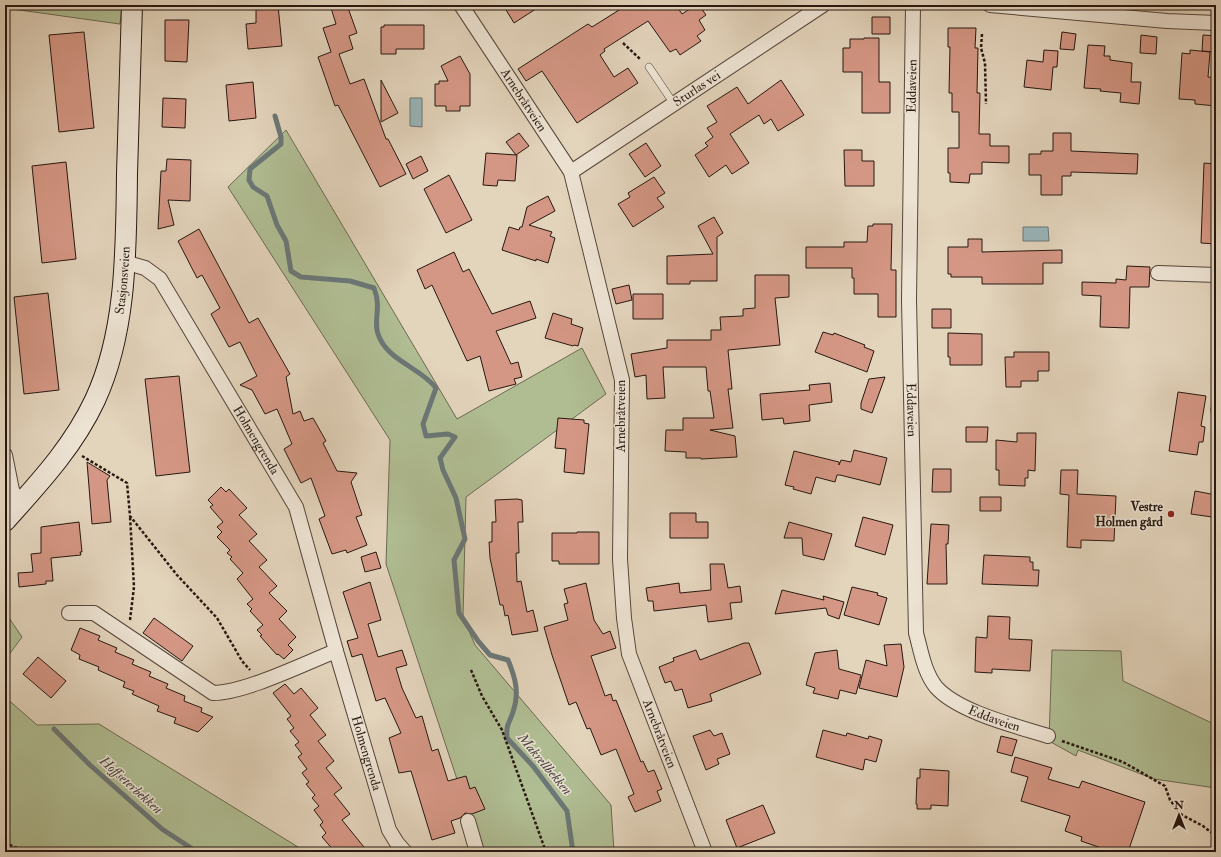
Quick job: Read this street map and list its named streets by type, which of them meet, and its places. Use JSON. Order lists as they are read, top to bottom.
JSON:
{
  "streets": {
    "street": [
      "Eddaveien",
      "Sturlas vei",
      "Arnebråtveien",
      "Stasjonsveien",
      "Holmengrenda"
    ]
  },
  "crossings": [
    ["Sturlas vei", "Arnebråtveien"],
    ["Stasjonsveien", "Holmengrenda"]
  ],
  "water": ["Makrellbekken", "Hoffseterbekken"],
  "places": ["Vestre Holmen gård"],
  "north": "top"
}
